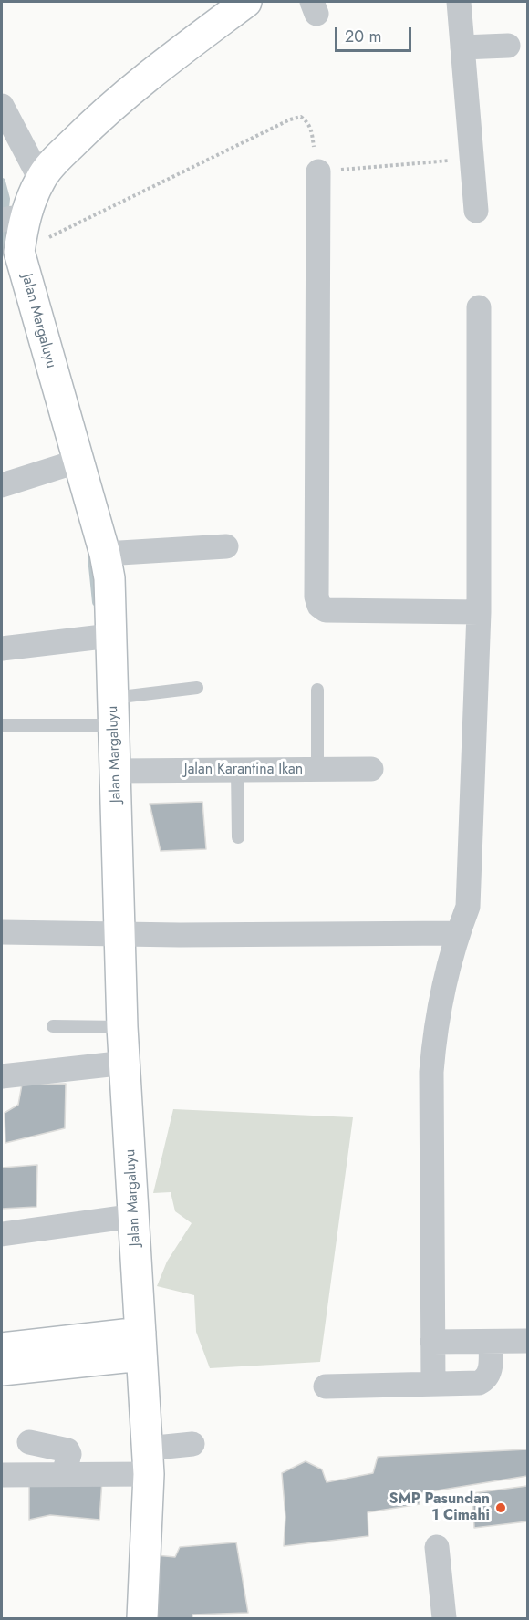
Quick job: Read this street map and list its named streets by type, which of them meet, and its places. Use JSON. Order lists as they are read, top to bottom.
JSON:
{
  "streets": {
    "main road": ["Jalan Margaluyu"],
    "street": ["Jalan Karantina Ikan"]
  },
  "crossings": [
    ["Jalan Margaluyu", "Jalan Karantina Ikan"]
  ],
  "places": ["SMP Pasundan 1 Cimahi"],
  "scale_bar": "20 m"
}
